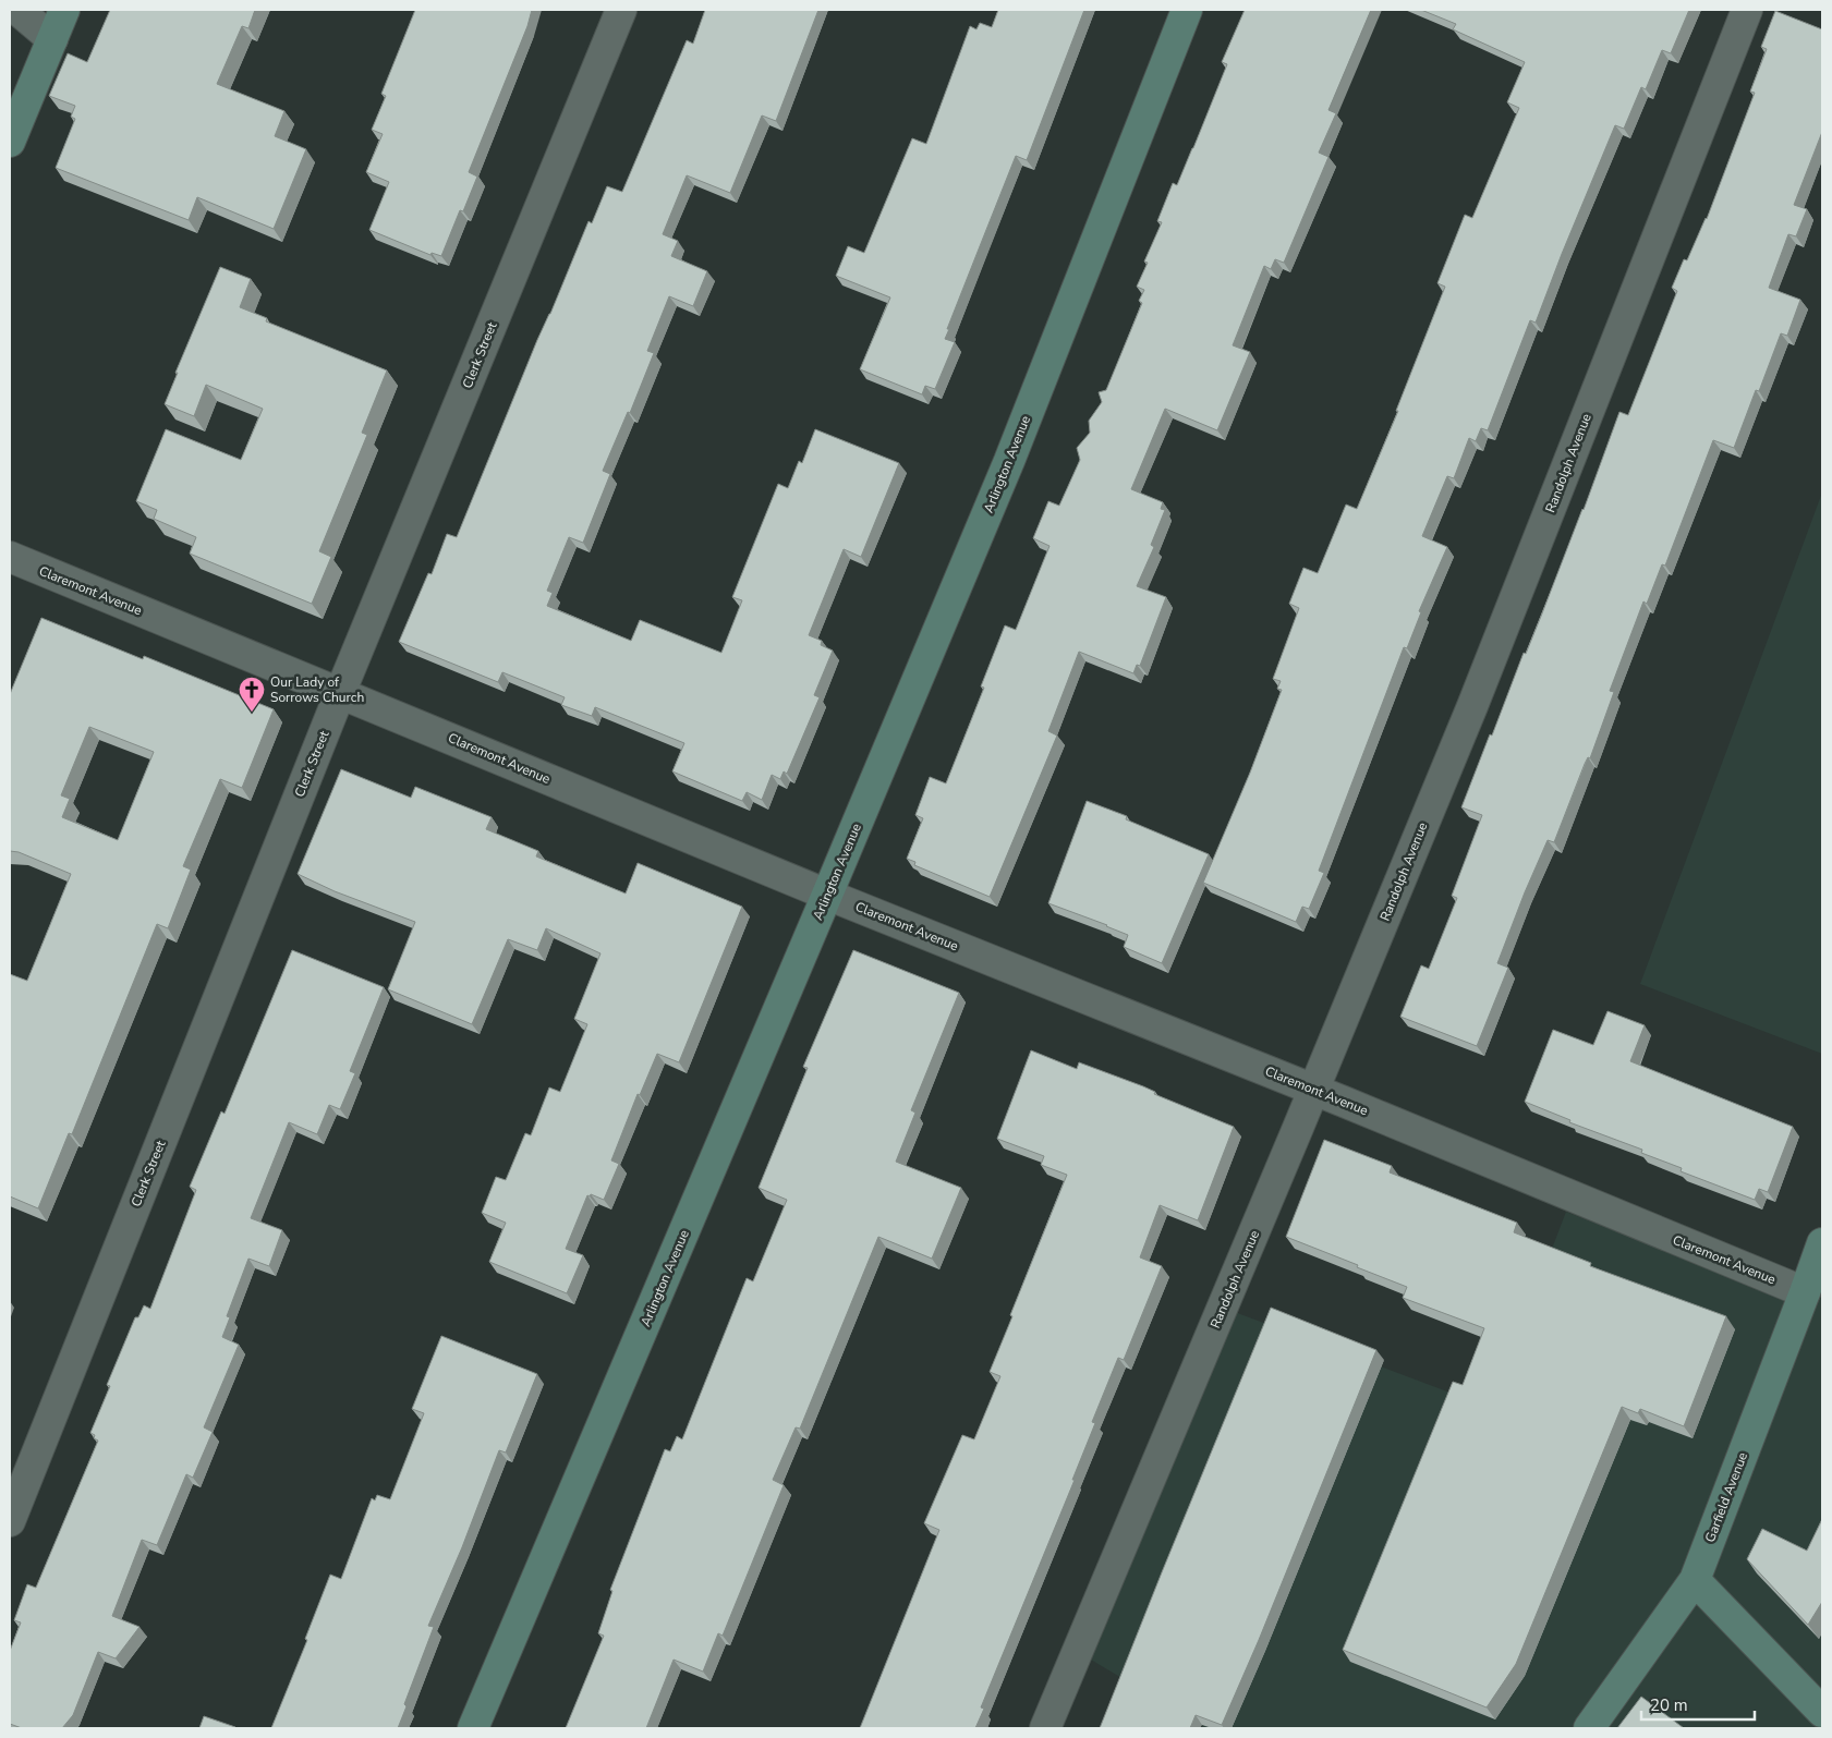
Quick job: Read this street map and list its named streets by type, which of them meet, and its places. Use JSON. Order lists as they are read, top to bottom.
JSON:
{
  "streets": {
    "street": [
      "Clerk Street",
      "Randolph Avenue",
      "Arlington Avenue",
      "Claremont Avenue",
      "Garfield Avenue"
    ]
  },
  "crossings": [
    ["Clerk Street", "Claremont Avenue"],
    ["Randolph Avenue", "Claremont Avenue"],
    ["Arlington Avenue", "Claremont Avenue"],
    ["Claremont Avenue", "Garfield Avenue"]
  ],
  "places": {
    "church": ["Our Lady of Sorrows Church"]
  },
  "scale_bar": "20 m"
}
